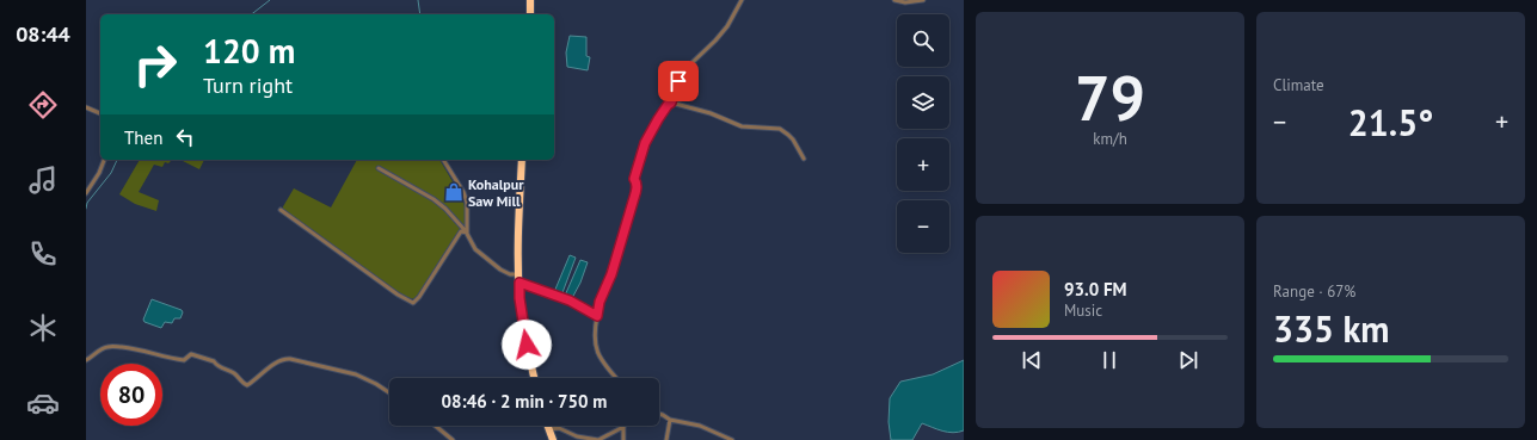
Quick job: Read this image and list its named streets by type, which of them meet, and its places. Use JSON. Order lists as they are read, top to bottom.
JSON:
{
  "places": {
    "shop": ["Kohalpur Saw Mill"]
  },
  "page": {
    "tabs": "08:44",
    "tile": [
      ["79", "km/h"],
      "Climate",
      ["Range · 67%", "335 km"]
    ],
    "map_buttons": ["+", "−"],
    "turn": ["120 m", "Turn right"],
    "heat": ["−", "21.5°", "+"],
    "then": "Then",
    "song": ["93.0 FM", "Music"],
    "limit": "80",
    "trip": "08:46 · 2 min · 750 m"
  }
}
